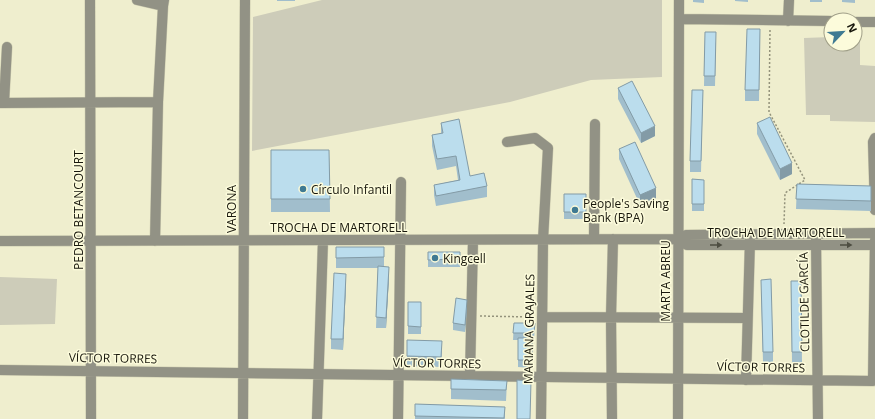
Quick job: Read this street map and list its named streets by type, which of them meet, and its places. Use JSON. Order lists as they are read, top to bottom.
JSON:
{
  "streets": {
    "street": [
      "VARONA",
      "PEDRO BETANCOURT",
      "TROCHA DE MARTORELL",
      "MARTA ABREU",
      "CLOTILDE GARCÍA",
      "MARIANA GRAJALES",
      "VÍCTOR TORRES"
    ]
  },
  "crossings": [
    ["VARONA", "TROCHA DE MARTORELL"],
    ["VARONA", "VÍCTOR TORRES"],
    ["PEDRO BETANCOURT", "TROCHA DE MARTORELL"],
    ["PEDRO BETANCOURT", "VÍCTOR TORRES"],
    ["TROCHA DE MARTORELL", "MARTA ABREU"],
    ["TROCHA DE MARTORELL", "CLOTILDE GARCÍA"],
    ["TROCHA DE MARTORELL", "MARIANA GRAJALES"],
    ["TROCHA DE MARTORELL", "VÍCTOR TORRES"],
    ["MARTA ABREU", "VÍCTOR TORRES"],
    ["CLOTILDE GARCÍA", "VÍCTOR TORRES"],
    ["MARIANA GRAJALES", "VÍCTOR TORRES"]
  ],
  "places": ["Círculo Infantil", "People's Saving Bank (BPA)", "Kingcell"],
  "north": "top right"
}
